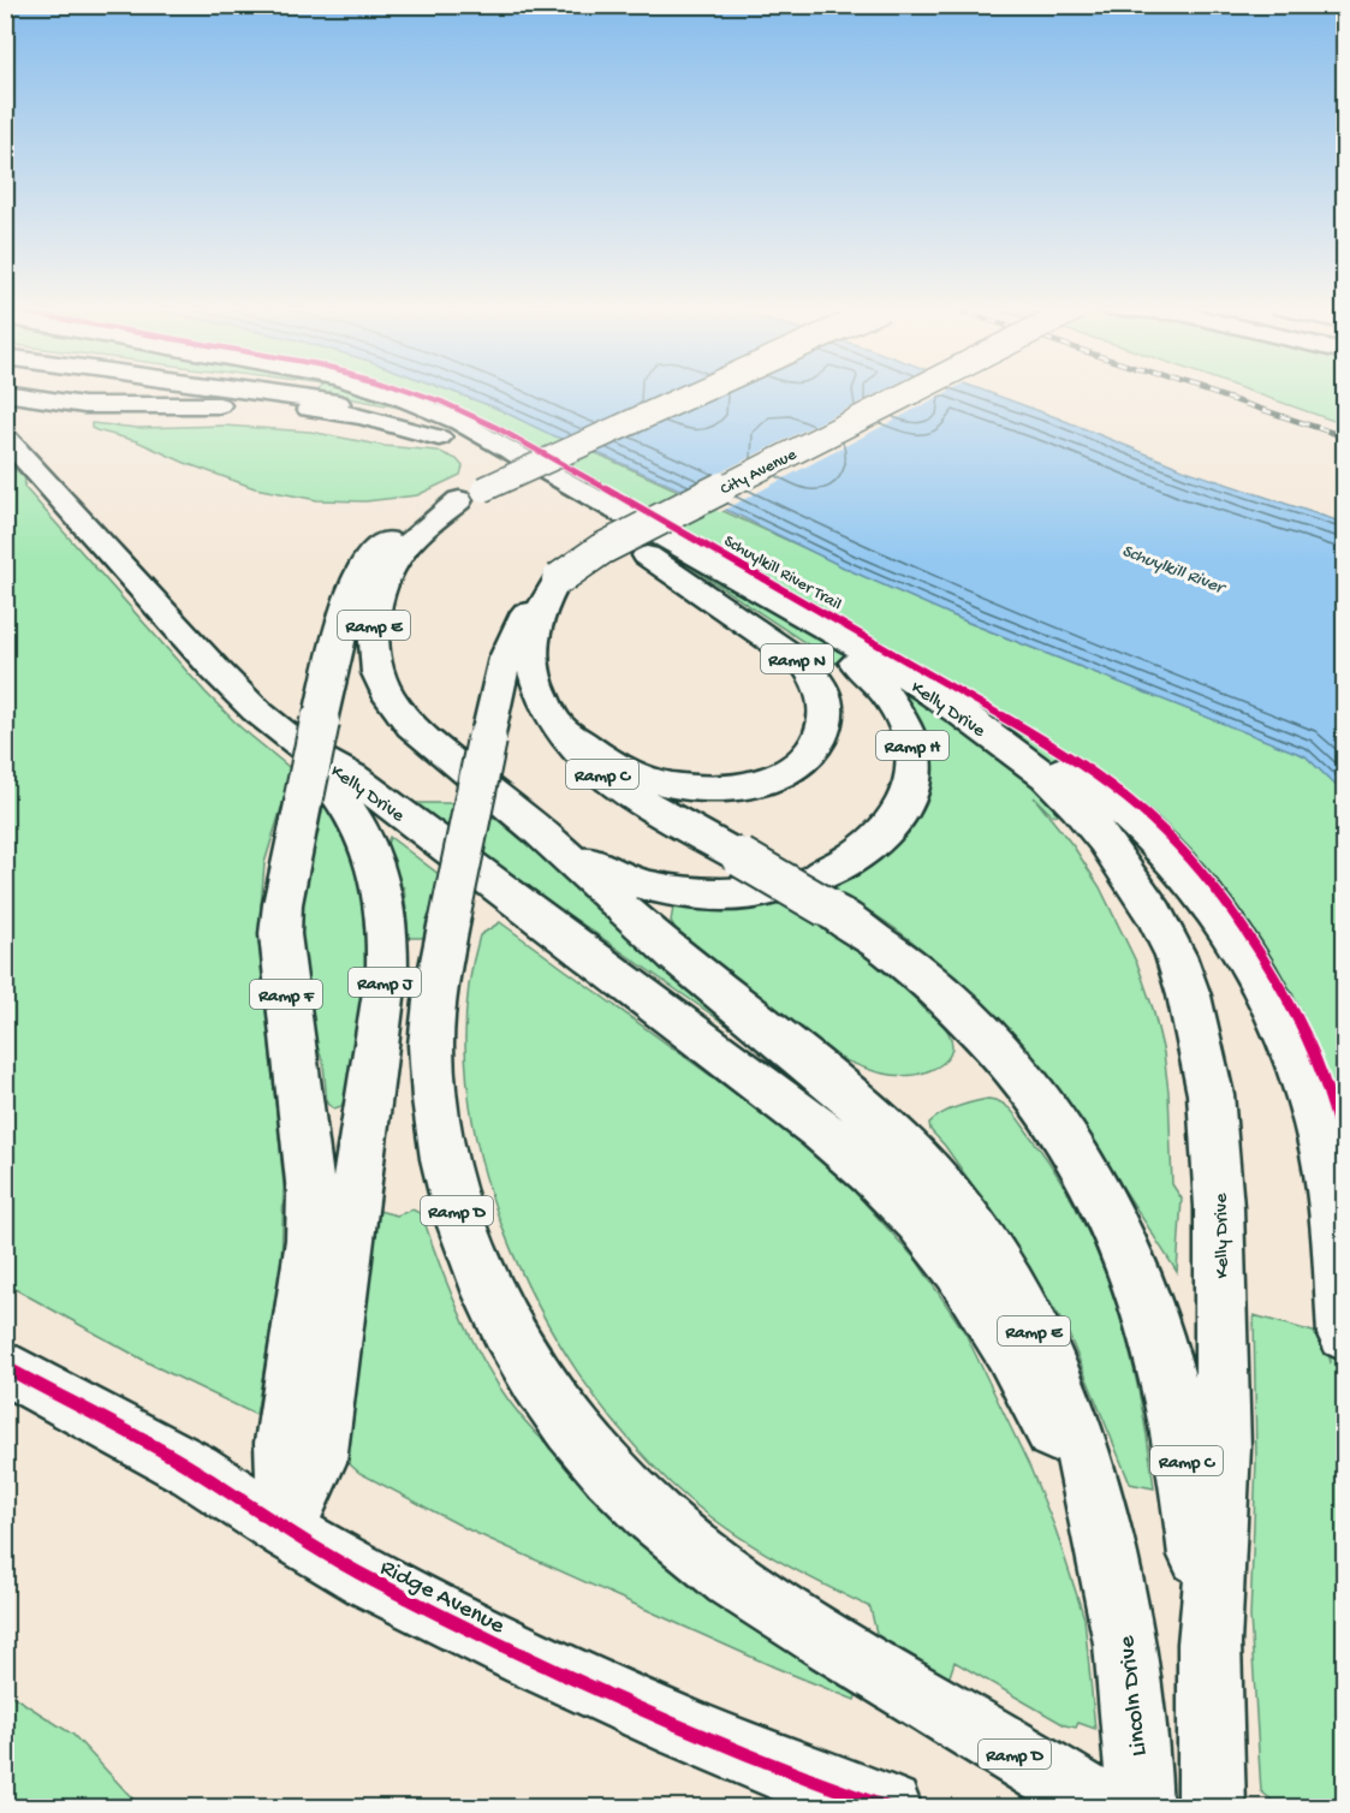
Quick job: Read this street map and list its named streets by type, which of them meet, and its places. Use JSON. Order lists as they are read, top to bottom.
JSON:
{
  "streets": {
    "main road": [
      "City Avenue",
      "Ramp E",
      "Ramp N",
      "Kelly Drive",
      "Ramp H",
      "Ramp C",
      "Ramp J",
      "Ramp F",
      "Ramp D",
      "Ridge Avenue",
      "Lincoln Drive"
    ],
    "cycle path": ["Schuylkill River Trail"]
  },
  "crossings": [
    ["City Avenue", "Ramp N"],
    ["City Avenue", "Ramp D"],
    ["Ramp E", "Kelly Drive"],
    ["Ramp E", "Ramp F"],
    ["Ramp E", "Lincoln Drive"],
    ["Ramp N", "Ramp C"],
    ["Ramp N", "Ramp D"],
    ["Kelly Drive", "Ramp H"],
    ["Kelly Drive", "Ramp C"],
    ["Kelly Drive", "Ramp J"],
    ["Kelly Drive", "Ramp F"],
    ["Kelly Drive", "Lincoln Drive"],
    ["Ramp H", "Ramp C"],
    ["Ramp J", "Ramp F"],
    ["Ramp J", "Ridge Avenue"],
    ["Ramp F", "Ridge Avenue"]
  ],
  "water": ["Schuylkill River"]
}
